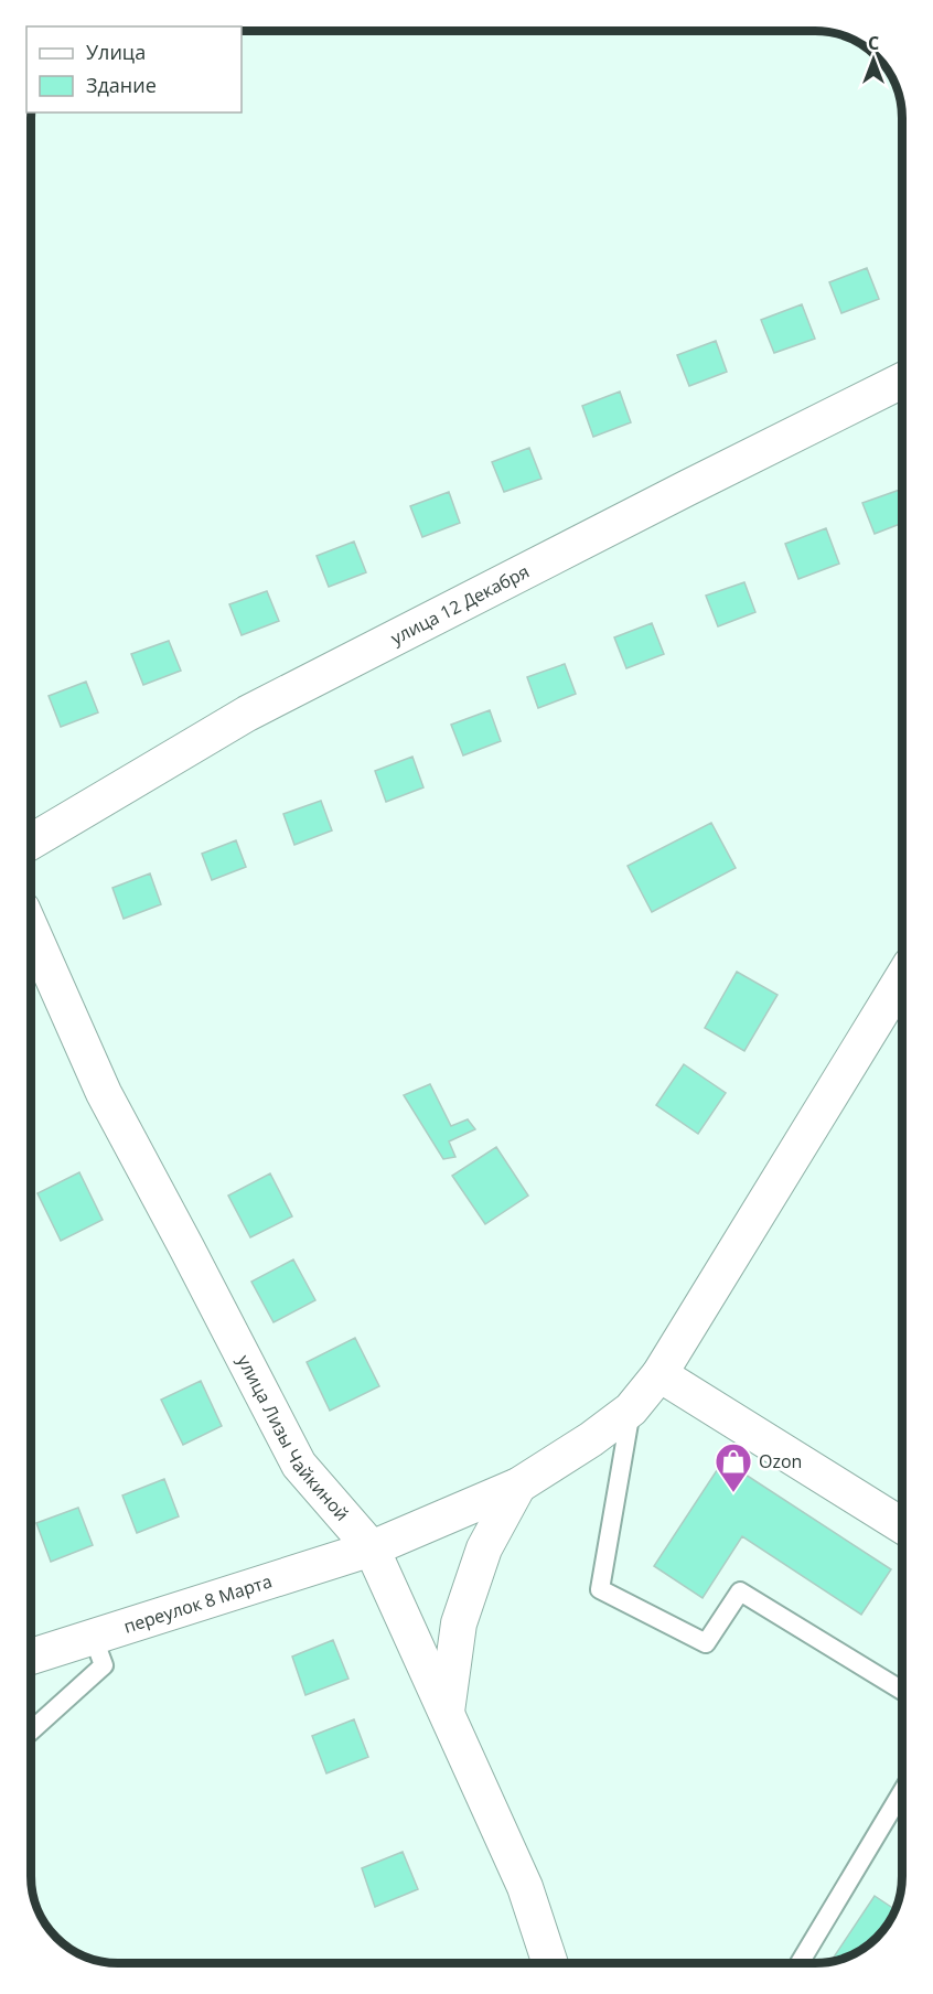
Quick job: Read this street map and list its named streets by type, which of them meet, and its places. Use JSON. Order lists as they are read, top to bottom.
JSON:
{
  "streets": {
    "street": ["улица 12 Декабря", "улица Лизы Чайкиной", "переулок 8 Марта"]
  },
  "crossings": [
    ["улица Лизы Чайкиной", "переулок 8 Марта"]
  ],
  "places": {
    "shop": ["Ozon"]
  },
  "legend": ["Улица", "Здание"],
  "north": "top"
}
